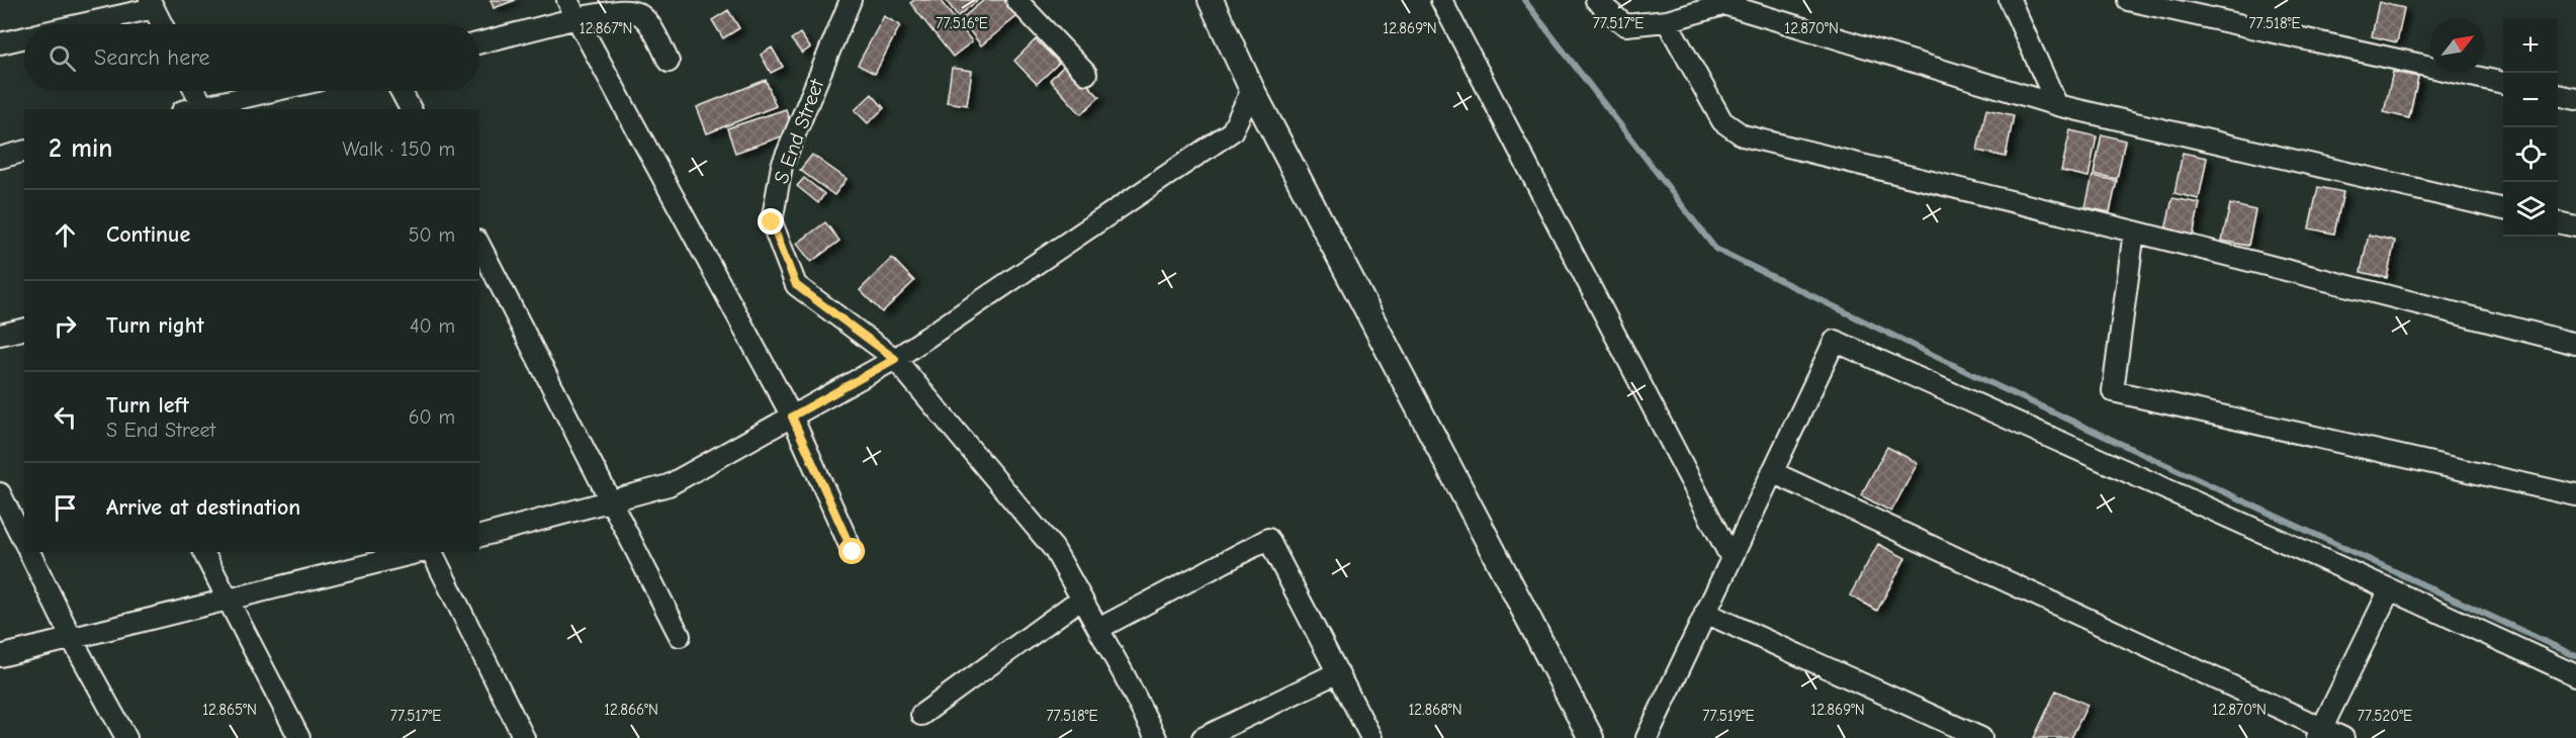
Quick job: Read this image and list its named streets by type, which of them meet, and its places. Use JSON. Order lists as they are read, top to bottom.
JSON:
{
  "streets": {
    "street": ["S End Street"]
  },
  "north": "top right",
  "page": {
    "map_buttons": ["+", "−"],
    "search": "Search here",
    "heading": ["2 min", "Walk · 150 m"],
    "list": [
      ["Continue", "50 m"],
      ["Turn right", "40 m"],
      ["Turn left", "S End Street", "60 m"],
      "Arrive at destination"
    ]
  },
  "coordinates": [
    "77.517°E",
    "77.516°E",
    "77.518°E",
    "12.867°N",
    "12.869°N",
    "12.870°N",
    "12.865°N",
    "12.866°N",
    "12.868°N",
    "77.519°E",
    "77.520°E"
  ]
}
